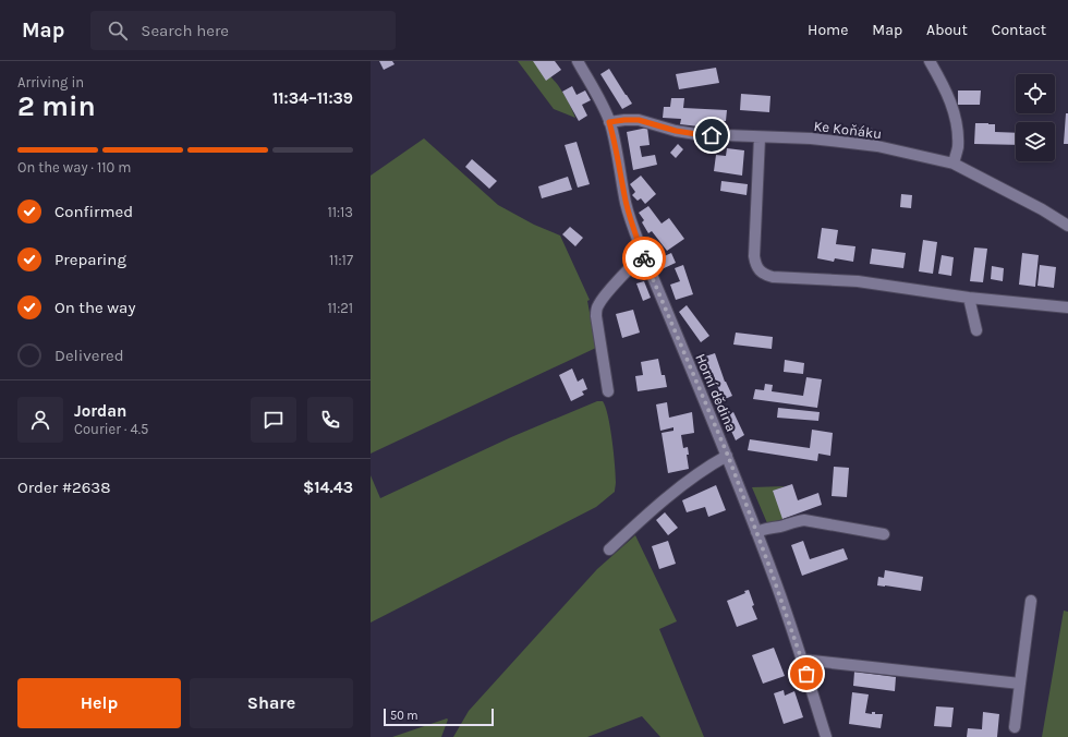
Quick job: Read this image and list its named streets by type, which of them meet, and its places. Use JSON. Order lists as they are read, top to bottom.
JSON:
{
  "streets": {
    "street": ["Ke Koňáku", "Horní dědina"]
  },
  "crossings": [
    ["Ke Koňáku", "Horní dědina"]
  ],
  "scale_bar": "50 m",
  "page": {
    "header": "Map",
    "search": "Search here",
    "nav": [
      "Home",
      "Map",
      "About",
      "Contact"
    ],
    "heading": ["2 min", "Arriving in", "11:34–11:39"],
    "panel": [
      "Jordan",
      "Courier · 4.5",
      "Order #2638",
      "$14.43"
    ],
    "bar": "On the way · 110 m",
    "list": [
      ["Confirmed", "11:13"],
      ["Preparing", "11:17"],
      ["On the way", "11:21"],
      "Delivered"
    ],
    "buttons": ["Help", "Share"],
    "scale": "50 m"
  }
}
